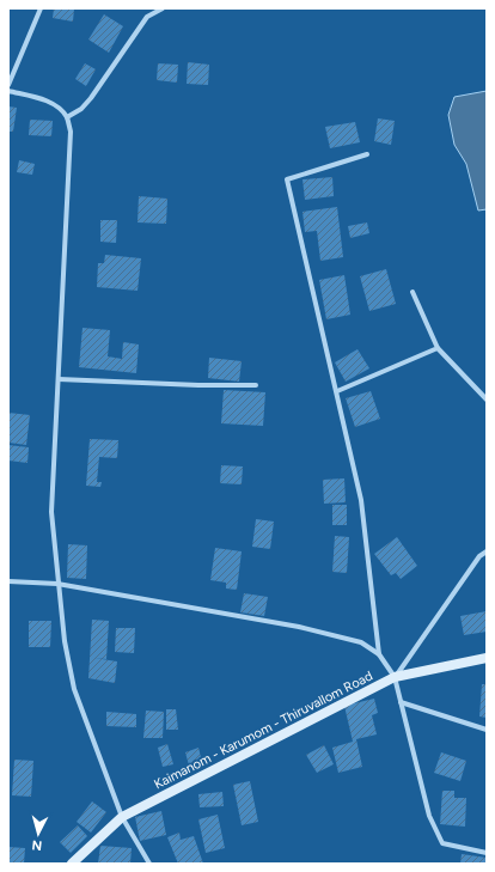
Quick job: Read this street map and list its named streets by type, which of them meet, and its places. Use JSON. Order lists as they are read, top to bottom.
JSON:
{
  "streets": {
    "main road": ["Kaimanom - Karumom - Thiruvallom Road"]
  },
  "north": "bottom"
}
